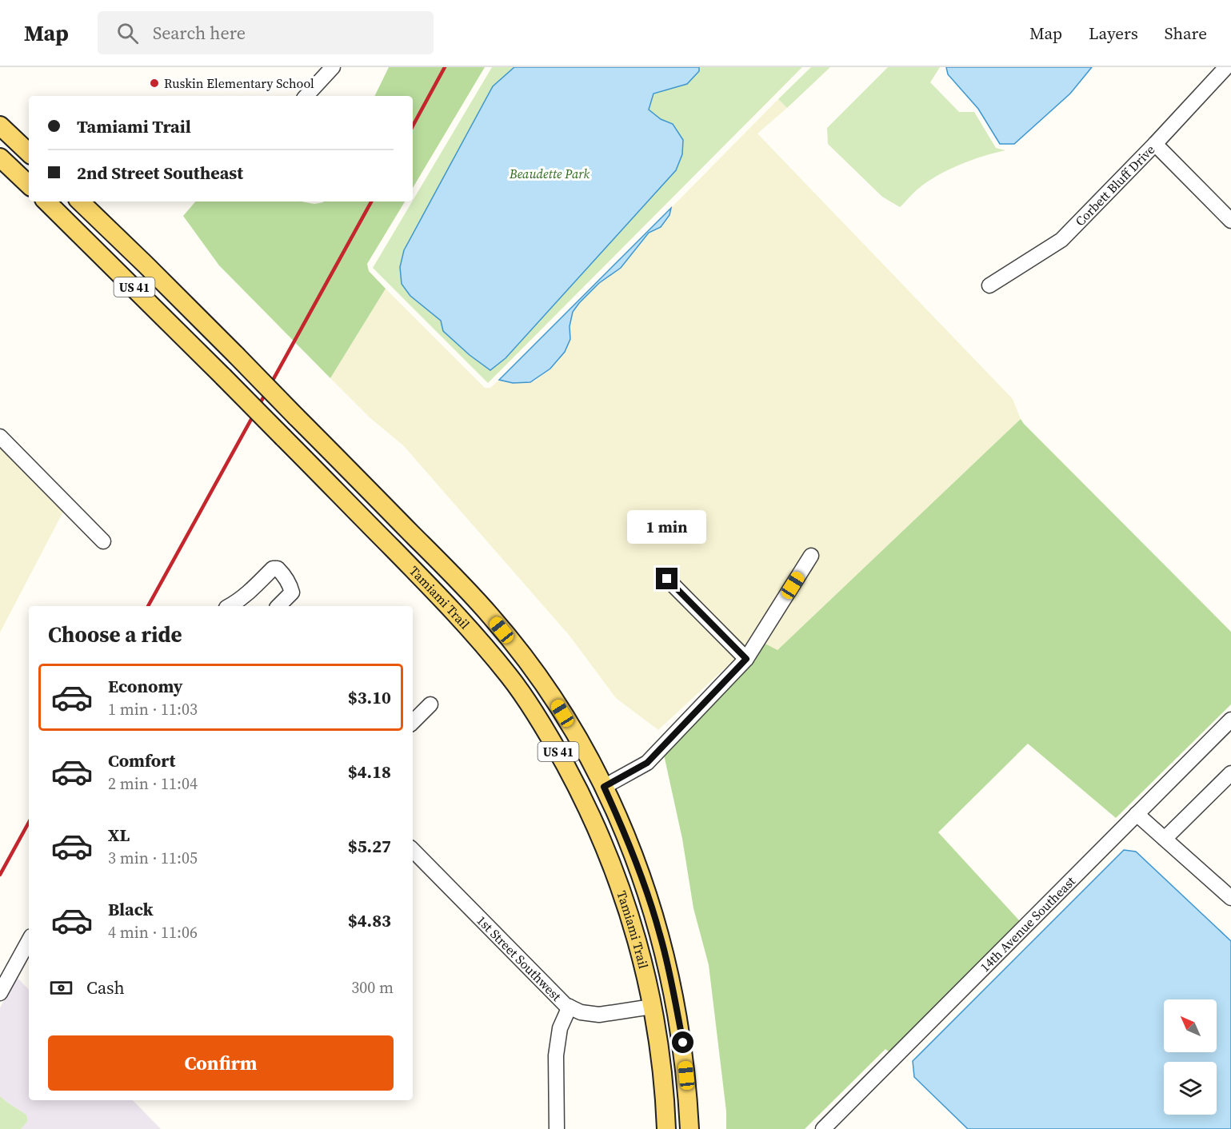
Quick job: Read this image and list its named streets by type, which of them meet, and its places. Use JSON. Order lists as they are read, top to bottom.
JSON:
{
  "streets": {
    "main road": ["US 41", "Tamiami Trail"],
    "street": ["Corbett Bluff Drive", "14th Avenue Southeast", "1st Street Southwest"]
  },
  "crossings": [
    ["Tamiami Trail", "1st Street Southwest"]
  ],
  "parks": ["Beaudette Park"],
  "places": ["Ruskin Elementary School"],
  "north": "top left",
  "page": {
    "header": "Map",
    "search": "Search here",
    "nav": ["Map", "Layers", "Share"],
    "banner": ["Tamiami Trail", "2nd Street Southeast"],
    "bubble": "1 min",
    "heading": "Choose a ride",
    "list": [
      {
        "name": "Economy",
        "note": "1 min · 11:03",
        "value": "$3.10"
      },
      {
        "name": "Comfort",
        "note": "2 min · 11:04",
        "value": "$4.18"
      },
      {
        "name": "XL",
        "note": "3 min · 11:05",
        "value": "$5.27"
      },
      {
        "name": "Black",
        "note": "4 min · 11:06",
        "value": "$4.83"
      }
    ],
    "pay": ["Cash", "300 m"],
    "buttons": "Confirm"
  }
}
